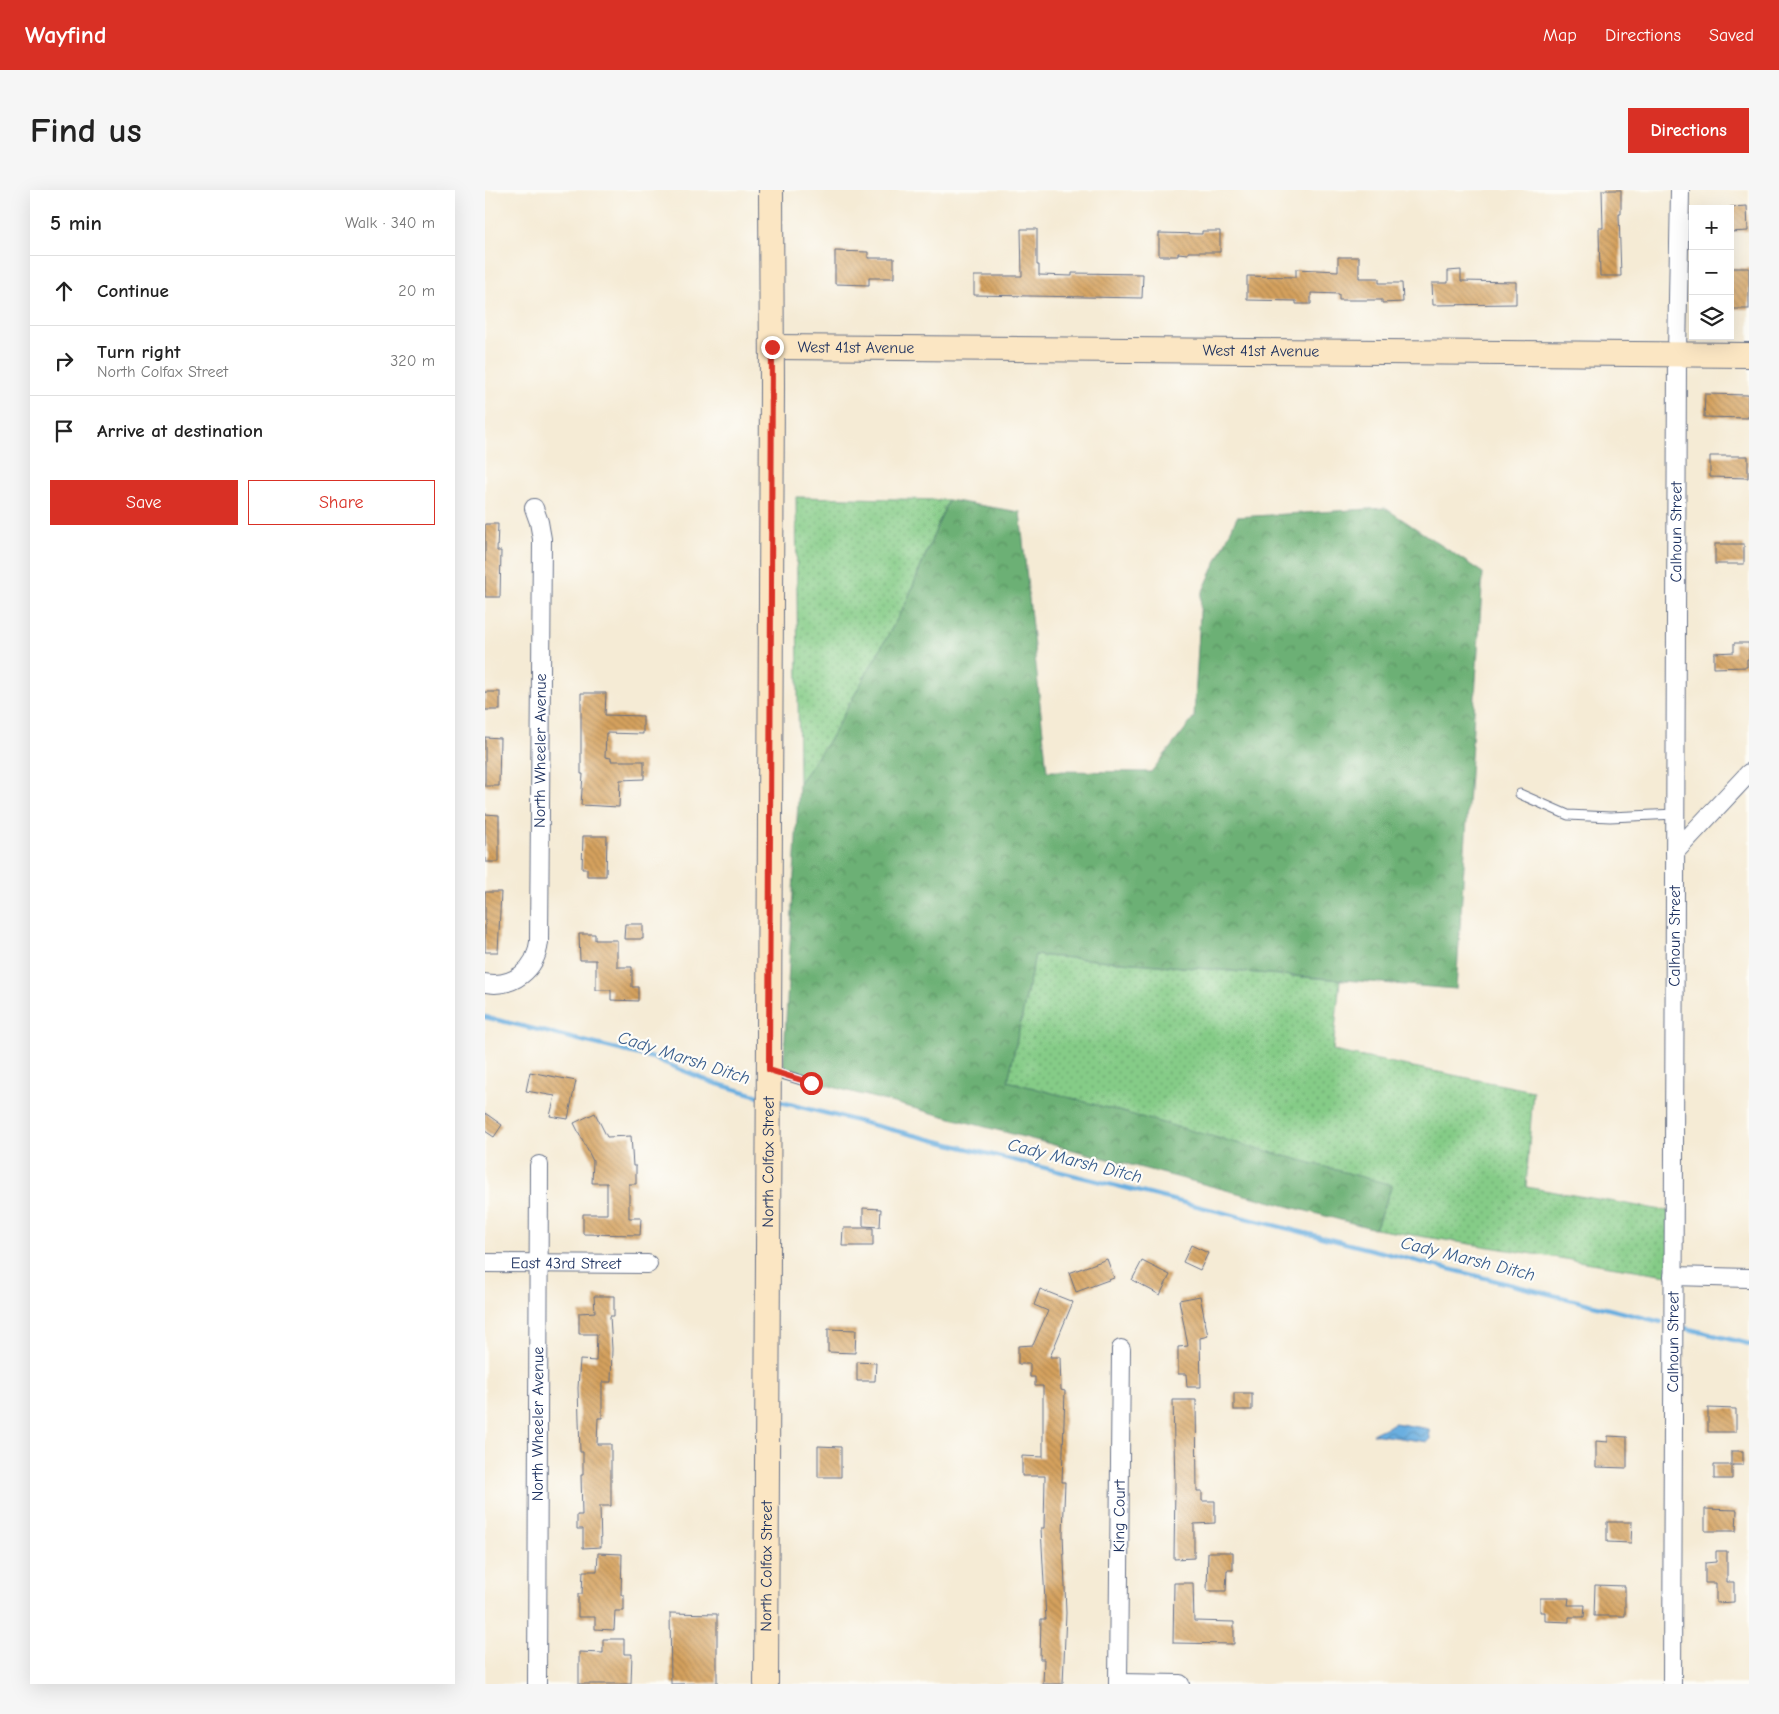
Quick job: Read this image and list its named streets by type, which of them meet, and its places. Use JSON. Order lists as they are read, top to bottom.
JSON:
{
  "streets": {
    "street": [
      "West 41st Avenue",
      "Calhoun Street",
      "North Wheeler Avenue",
      "North Colfax Street",
      "East 43rd Street",
      "King Court"
    ]
  },
  "crossings": [
    ["West 41st Avenue", "Calhoun Street"],
    ["West 41st Avenue", "North Colfax Street"],
    ["North Wheeler Avenue", "East 43rd Street"]
  ],
  "water": ["Cady Marsh Ditch"],
  "page": {
    "header": "Wayfind",
    "nav": ["Map", "Directions", "Saved"],
    "buttons": [
      "Directions",
      ["Save", "Share"]
    ],
    "title": "Find us",
    "heading": ["5 min", "Walk · 340 m"],
    "map_buttons": ["+", "−"],
    "list": [
      ["Continue", "20 m"],
      ["Turn right", "North Colfax Street", "320 m"],
      "Arrive at destination"
    ]
  }
}
